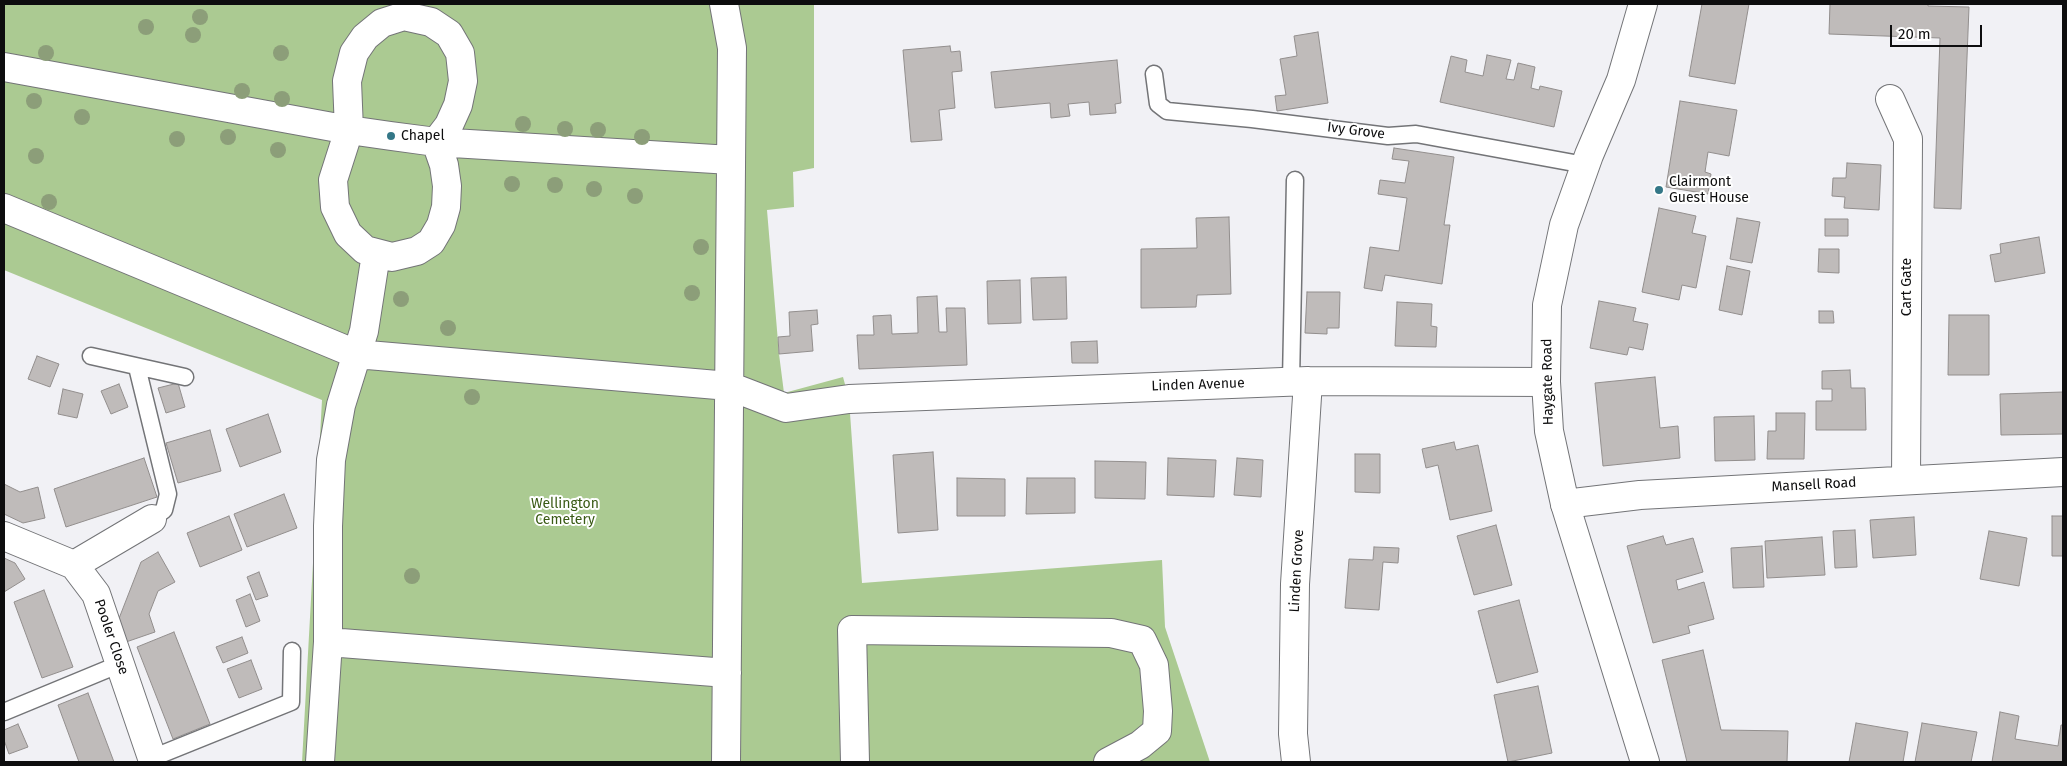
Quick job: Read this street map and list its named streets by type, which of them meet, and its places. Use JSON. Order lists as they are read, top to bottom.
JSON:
{
  "streets": {
    "street": [
      "Cart Gate",
      "Haygate Road",
      "Linden Avenue",
      "Mansell Road",
      "Linden Grove",
      "Pooler Close"
    ],
    "lane": ["Ivy Grove"]
  },
  "crossings": [
    ["Ivy Grove", "Haygate Road"],
    ["Cart Gate", "Mansell Road"],
    ["Haygate Road", "Linden Avenue"],
    ["Haygate Road", "Mansell Road"],
    ["Linden Avenue", "Linden Grove"]
  ],
  "parks": ["Wellington Cemetery"],
  "places": ["Chapel", "Clairmont Guest House"],
  "scale_bar": "20 m"
}
